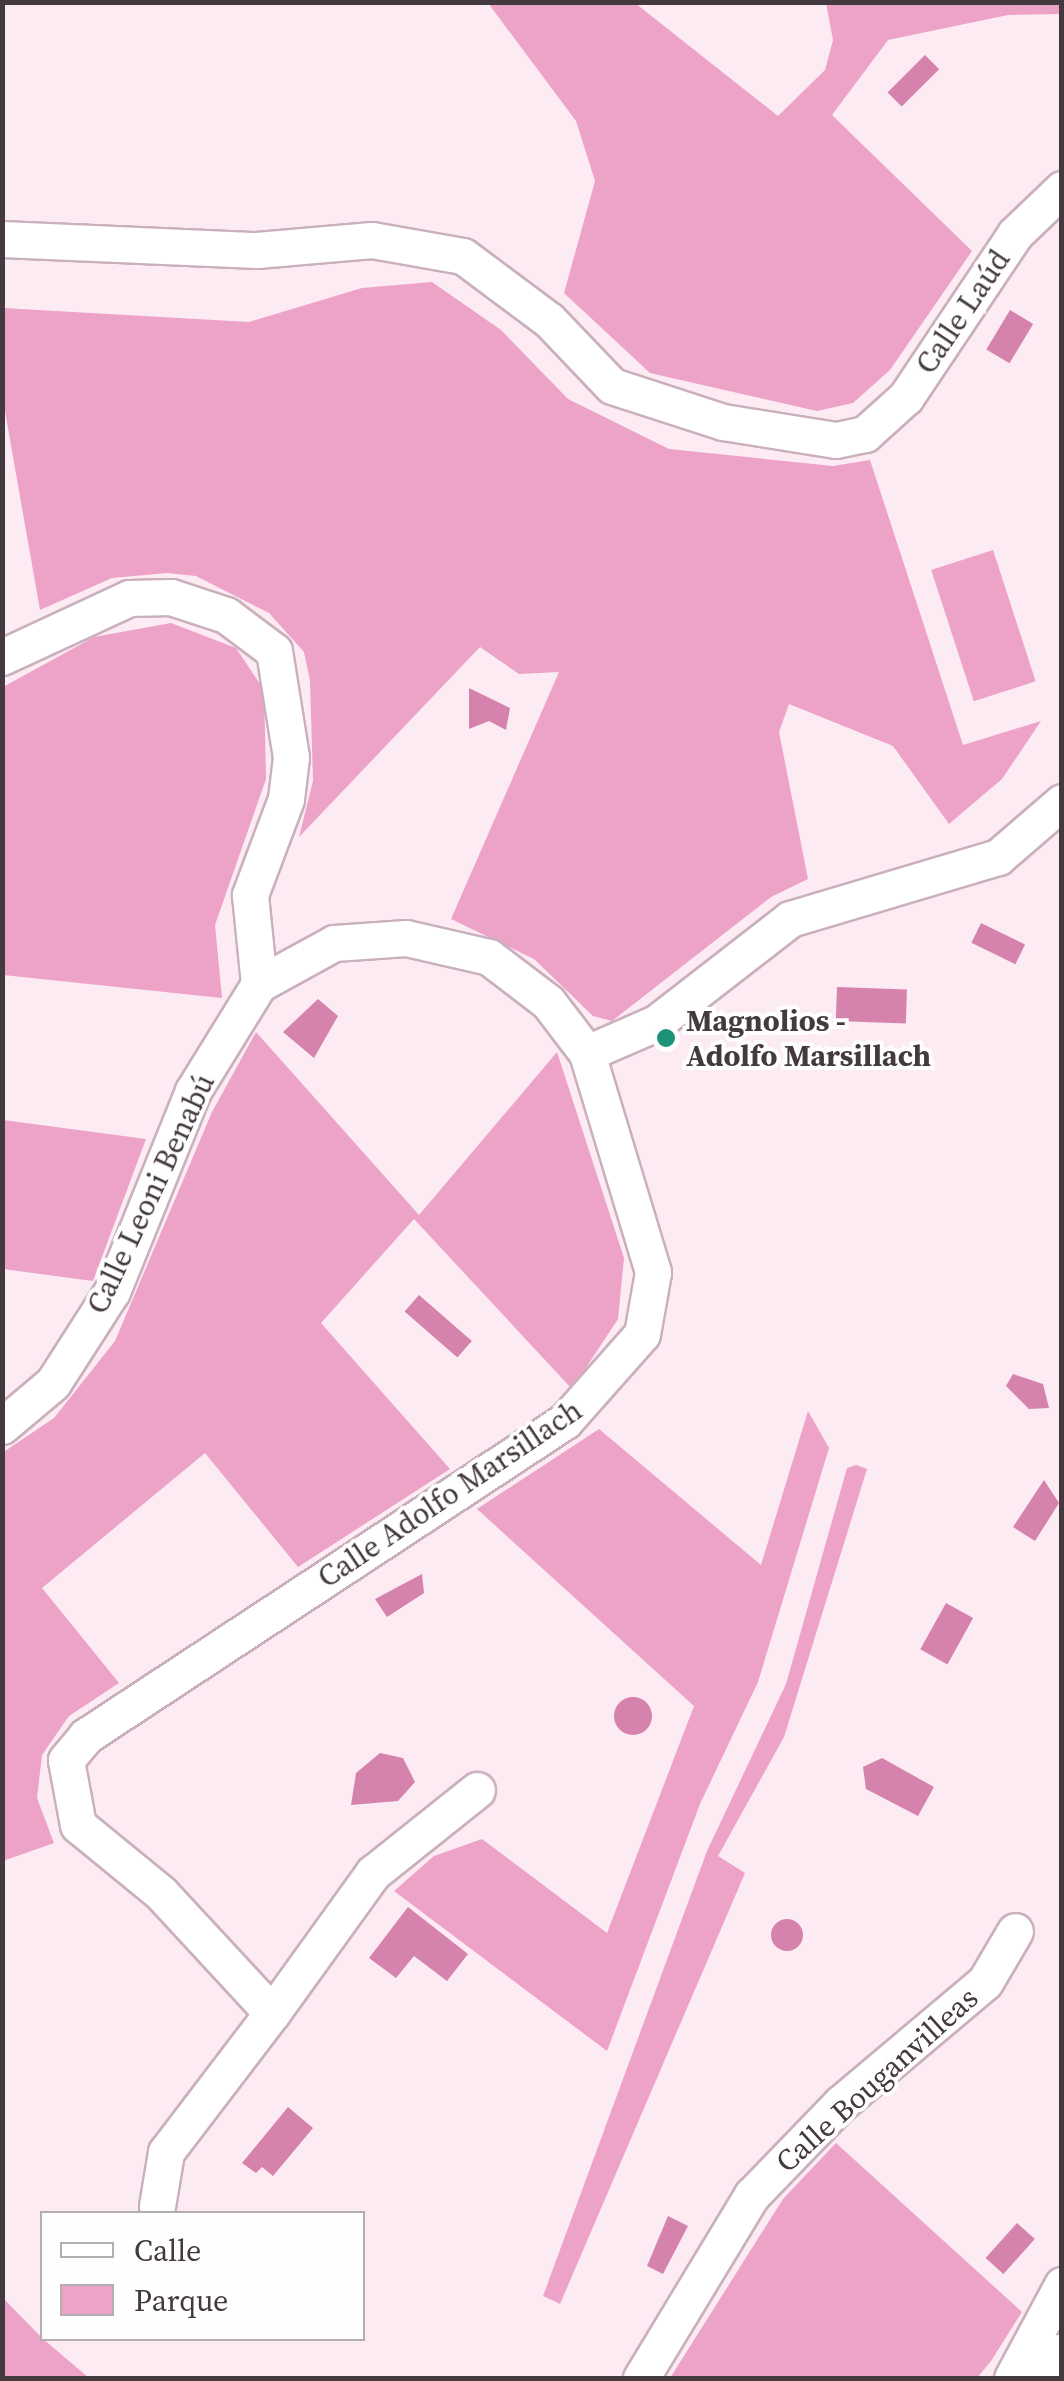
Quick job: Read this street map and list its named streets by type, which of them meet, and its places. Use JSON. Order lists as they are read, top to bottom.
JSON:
{
  "streets": {
    "street": [
      "Calle Laúd",
      "Calle Leoni Benabú",
      "Calle Adolfo Marsillach",
      "Calle Bouganvilleas"
    ]
  },
  "crossings": [
    ["Calle Leoni Benabú", "Calle Adolfo Marsillach"]
  ],
  "places": ["Magnolios - Adolfo Marsillach"],
  "legend": ["Calle", "Parque"]
}
